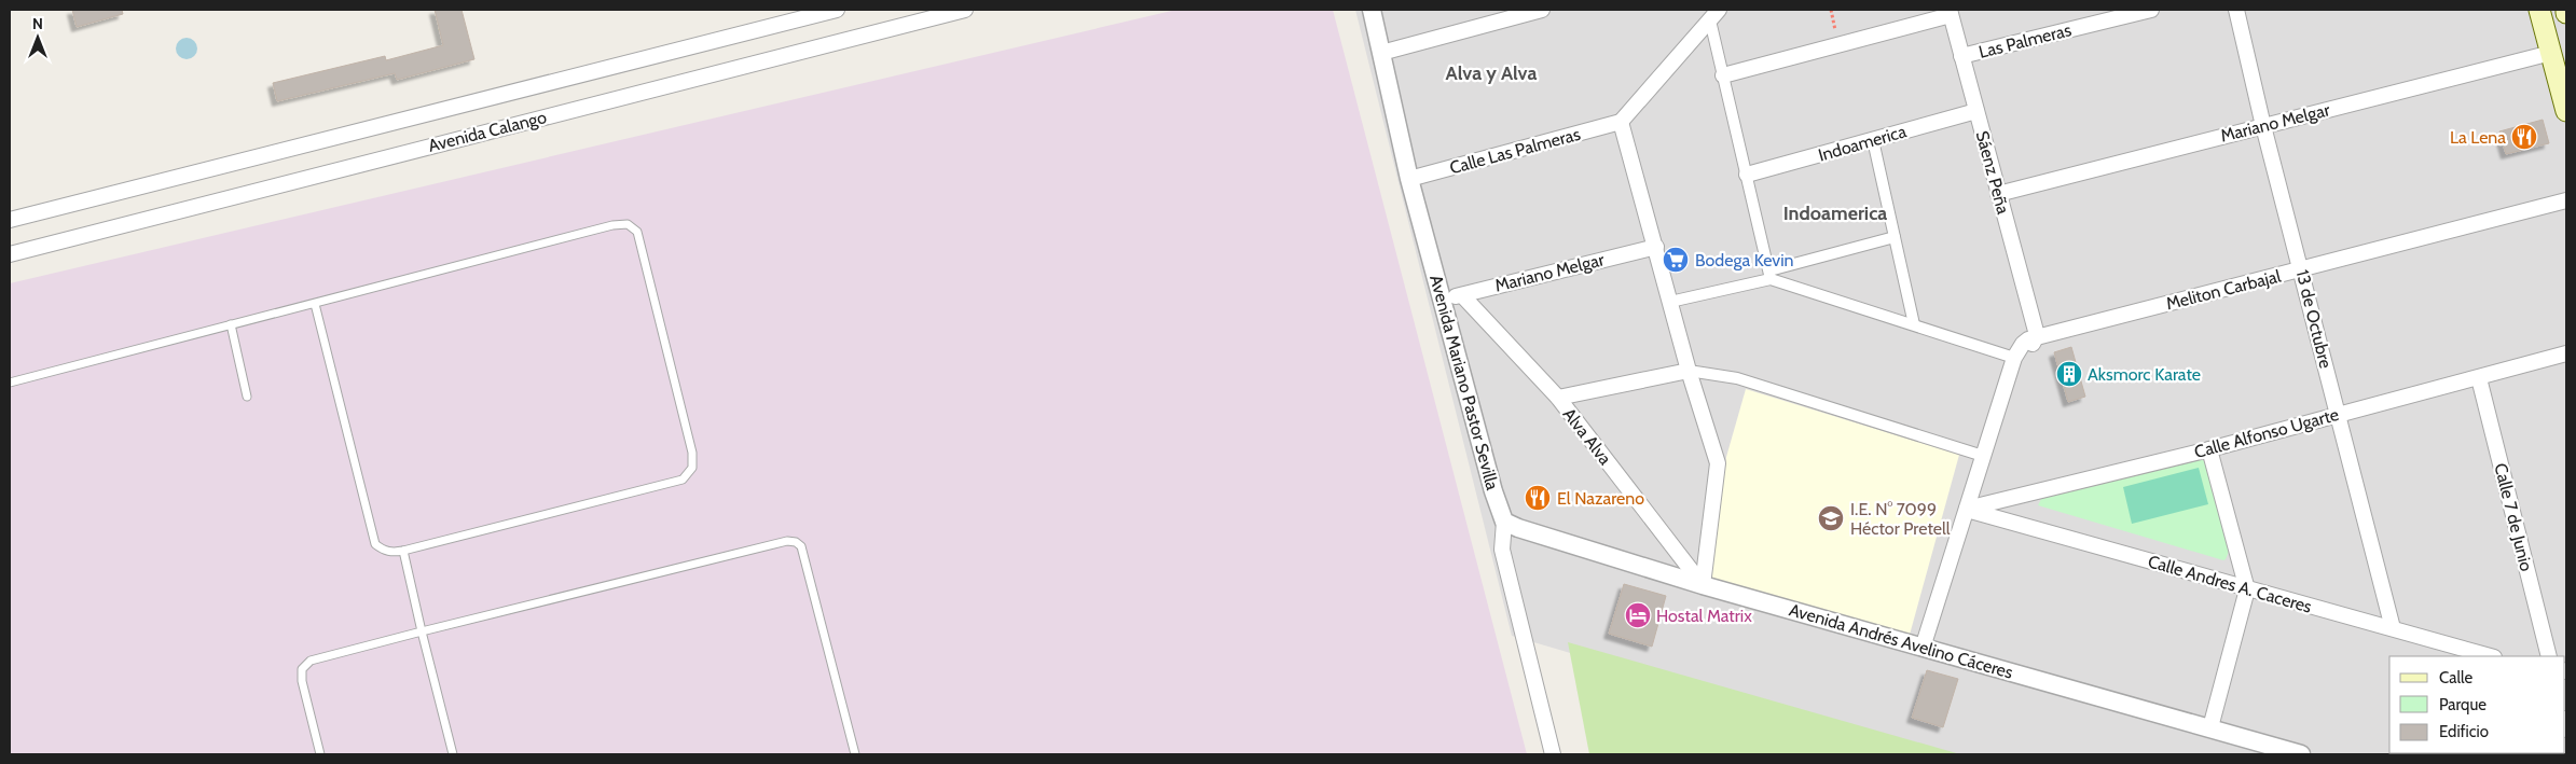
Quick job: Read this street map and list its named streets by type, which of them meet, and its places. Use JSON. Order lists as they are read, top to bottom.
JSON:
{
  "streets": {
    "street": [
      "Las Palmeras",
      "Mariano Melgar",
      "Avenida Calango",
      "Indoamerica",
      "Calle Las Palmeras",
      "Sáenz Peña",
      "Meliton Carbajal",
      "13 de Octubre",
      "Avenida Mariano Pastor Sevilla",
      "Calle Alfonso Ugarte",
      "Alva Alva",
      "Calle 7 de Junio",
      "Calle Andres A. Caceres",
      "Avenida Andrés Avelino Cáceres"
    ]
  },
  "crossings": [
    ["Las Palmeras", "Sáenz Peña"],
    ["Mariano Melgar", "Sáenz Peña"],
    ["Mariano Melgar", "13 de Octubre"],
    ["Mariano Melgar", "Avenida Mariano Pastor Sevilla"],
    ["Mariano Melgar", "Alva Alva"],
    ["Indoamerica", "Sáenz Peña"],
    ["Calle Las Palmeras", "Avenida Mariano Pastor Sevilla"],
    ["Sáenz Peña", "Meliton Carbajal"],
    ["Meliton Carbajal", "13 de Octubre"],
    ["13 de Octubre", "Calle Alfonso Ugarte"],
    ["13 de Octubre", "Calle Andres A. Caceres"],
    ["Avenida Mariano Pastor Sevilla", "Avenida Andrés Avelino Cáceres"],
    ["Calle Alfonso Ugarte", "Calle 7 de Junio"],
    ["Calle Alfonso Ugarte", "Calle Andres A. Caceres"],
    ["Alva Alva", "Avenida Andrés Avelino Cáceres"]
  ],
  "districts": ["Alva y Alva", "Indoamerica"],
  "places": {
    "restaurant": ["La Lena", "El Nazareno"],
    "supermarket": ["Bodega Kevin"],
    "building": ["Aksmorc Karate"],
    "school or university": ["I.E. N° 7099 Héctor Pretell"],
    "hotel": ["Hostal Matrix"]
  },
  "legend": ["Calle", "Parque", "Edificio"],
  "north": "top"
}
